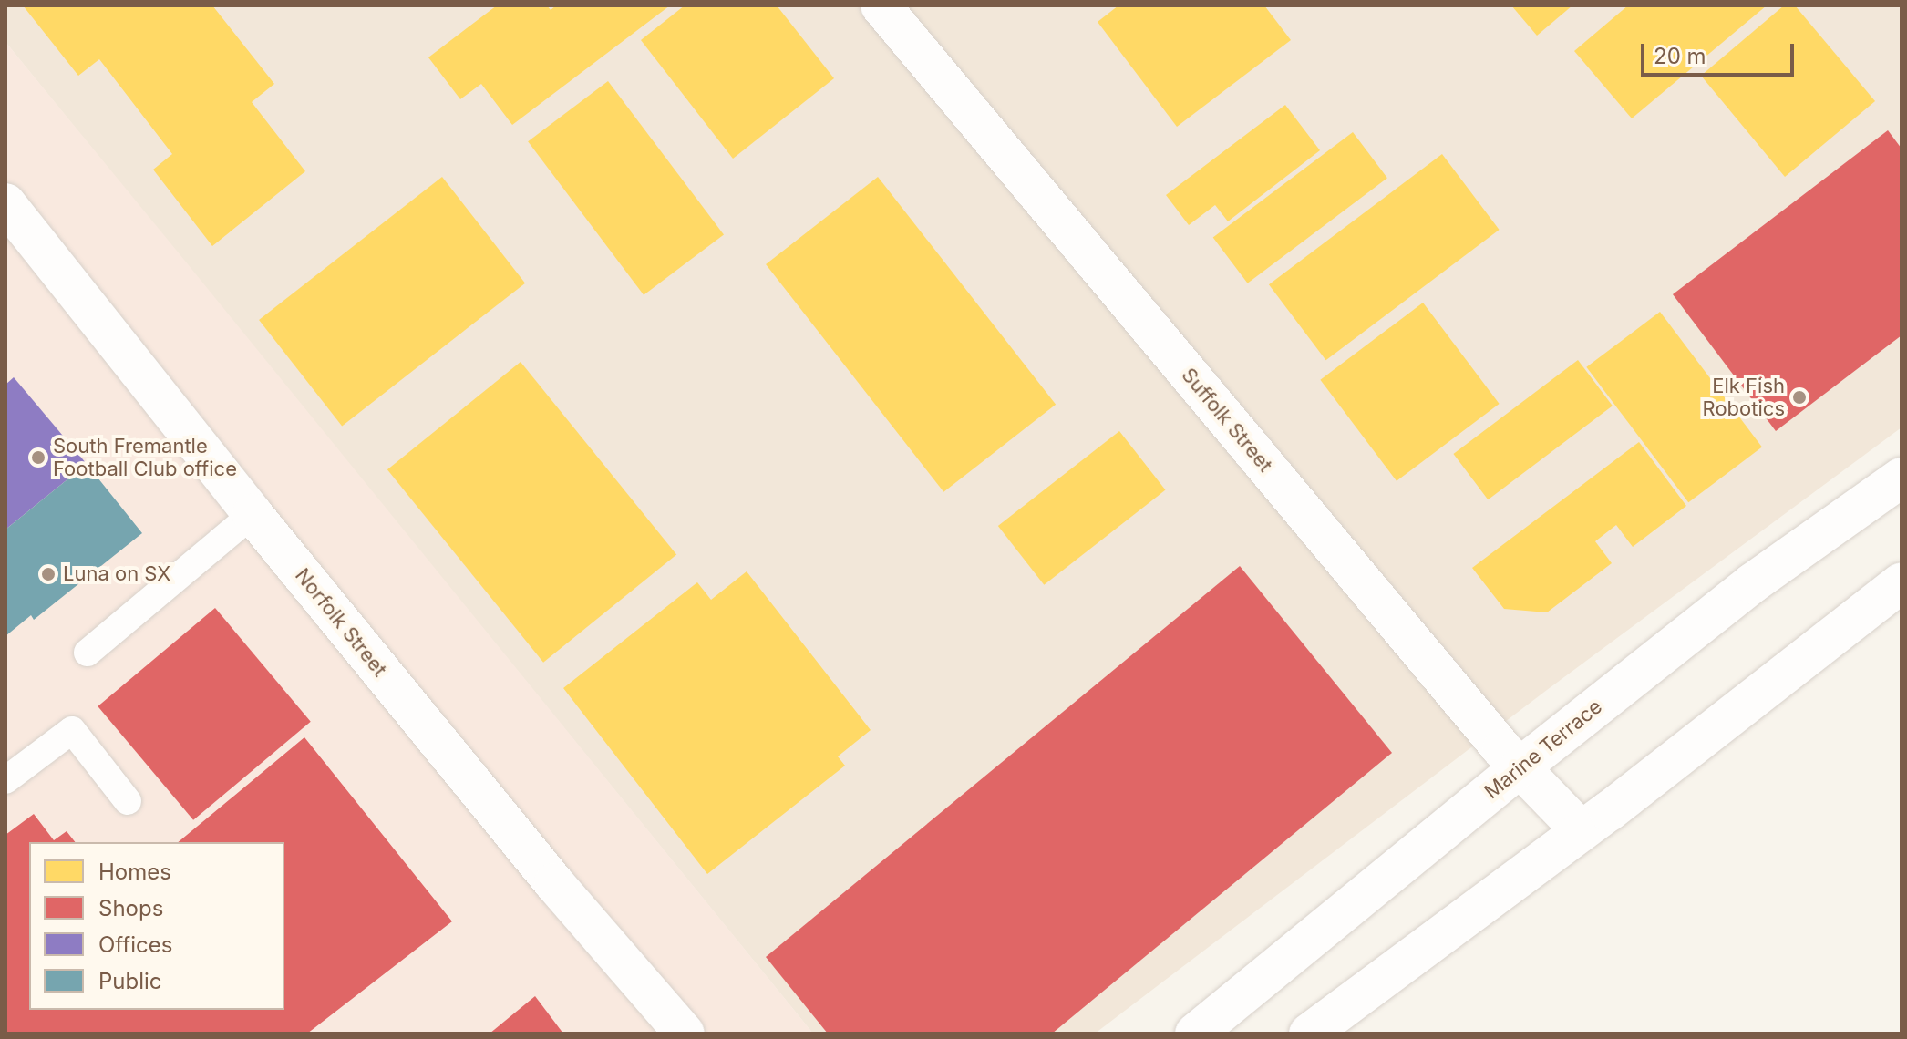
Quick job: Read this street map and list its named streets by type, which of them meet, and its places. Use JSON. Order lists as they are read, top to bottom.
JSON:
{
  "streets": {
    "street": ["Suffolk Street", "Norfolk Street", "Marine Terrace"]
  },
  "crossings": [
    ["Suffolk Street", "Marine Terrace"]
  ],
  "places": ["Elk Fish Robotics", "South Fremantle Football Club office", "Luna on SX"],
  "legend": [
    "Homes",
    "Shops",
    "Offices",
    "Public"
  ],
  "scale_bar": "20 m"
}
